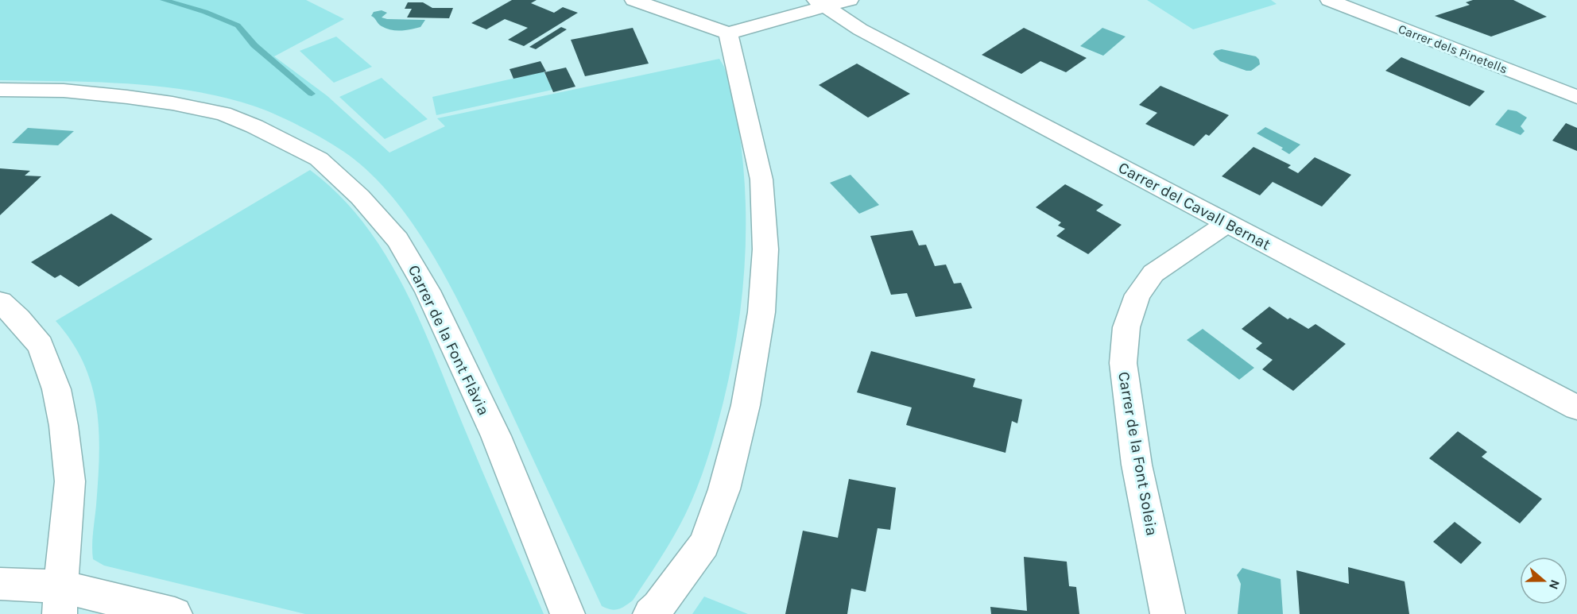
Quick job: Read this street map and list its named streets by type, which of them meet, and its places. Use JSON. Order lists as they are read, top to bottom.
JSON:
{
  "streets": {
    "street": [
      "Carrer dels Pinetells",
      "Carrer del Cavall Bernat",
      "Carrer de la Font Flàvia",
      "Carrer de la Font Soleia"
    ]
  },
  "crossings": [
    ["Carrer del Cavall Bernat", "Carrer de la Font Soleia"]
  ],
  "north": "right"
}
